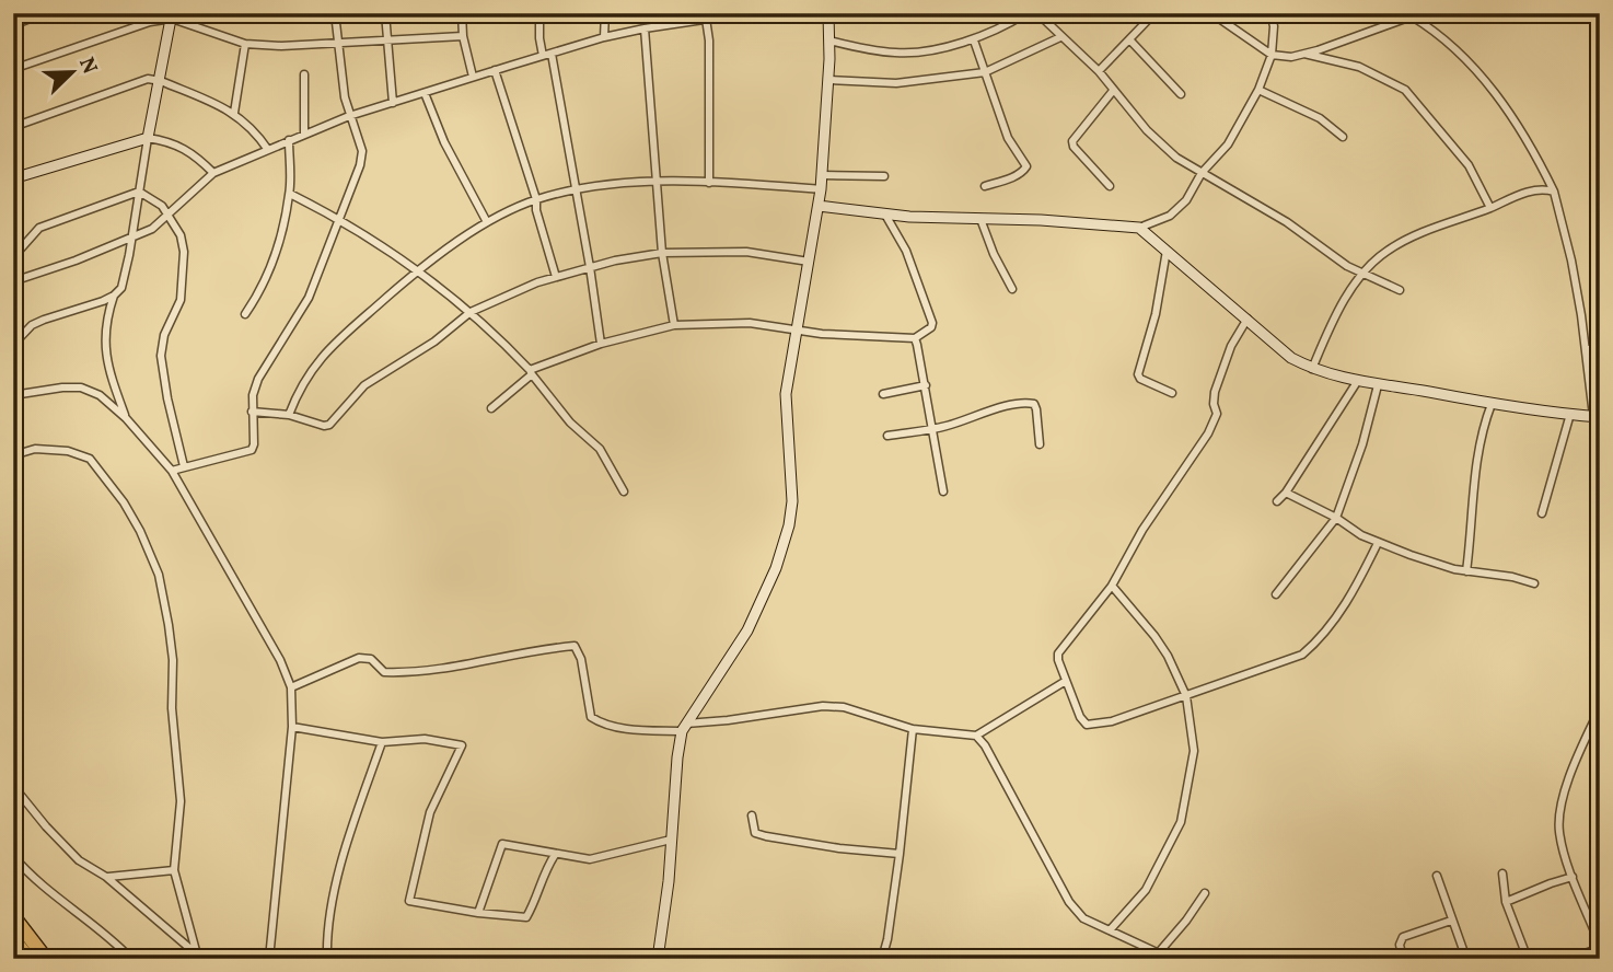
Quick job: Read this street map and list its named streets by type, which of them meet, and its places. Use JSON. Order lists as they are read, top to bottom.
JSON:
{
  "north": "top right"
}
